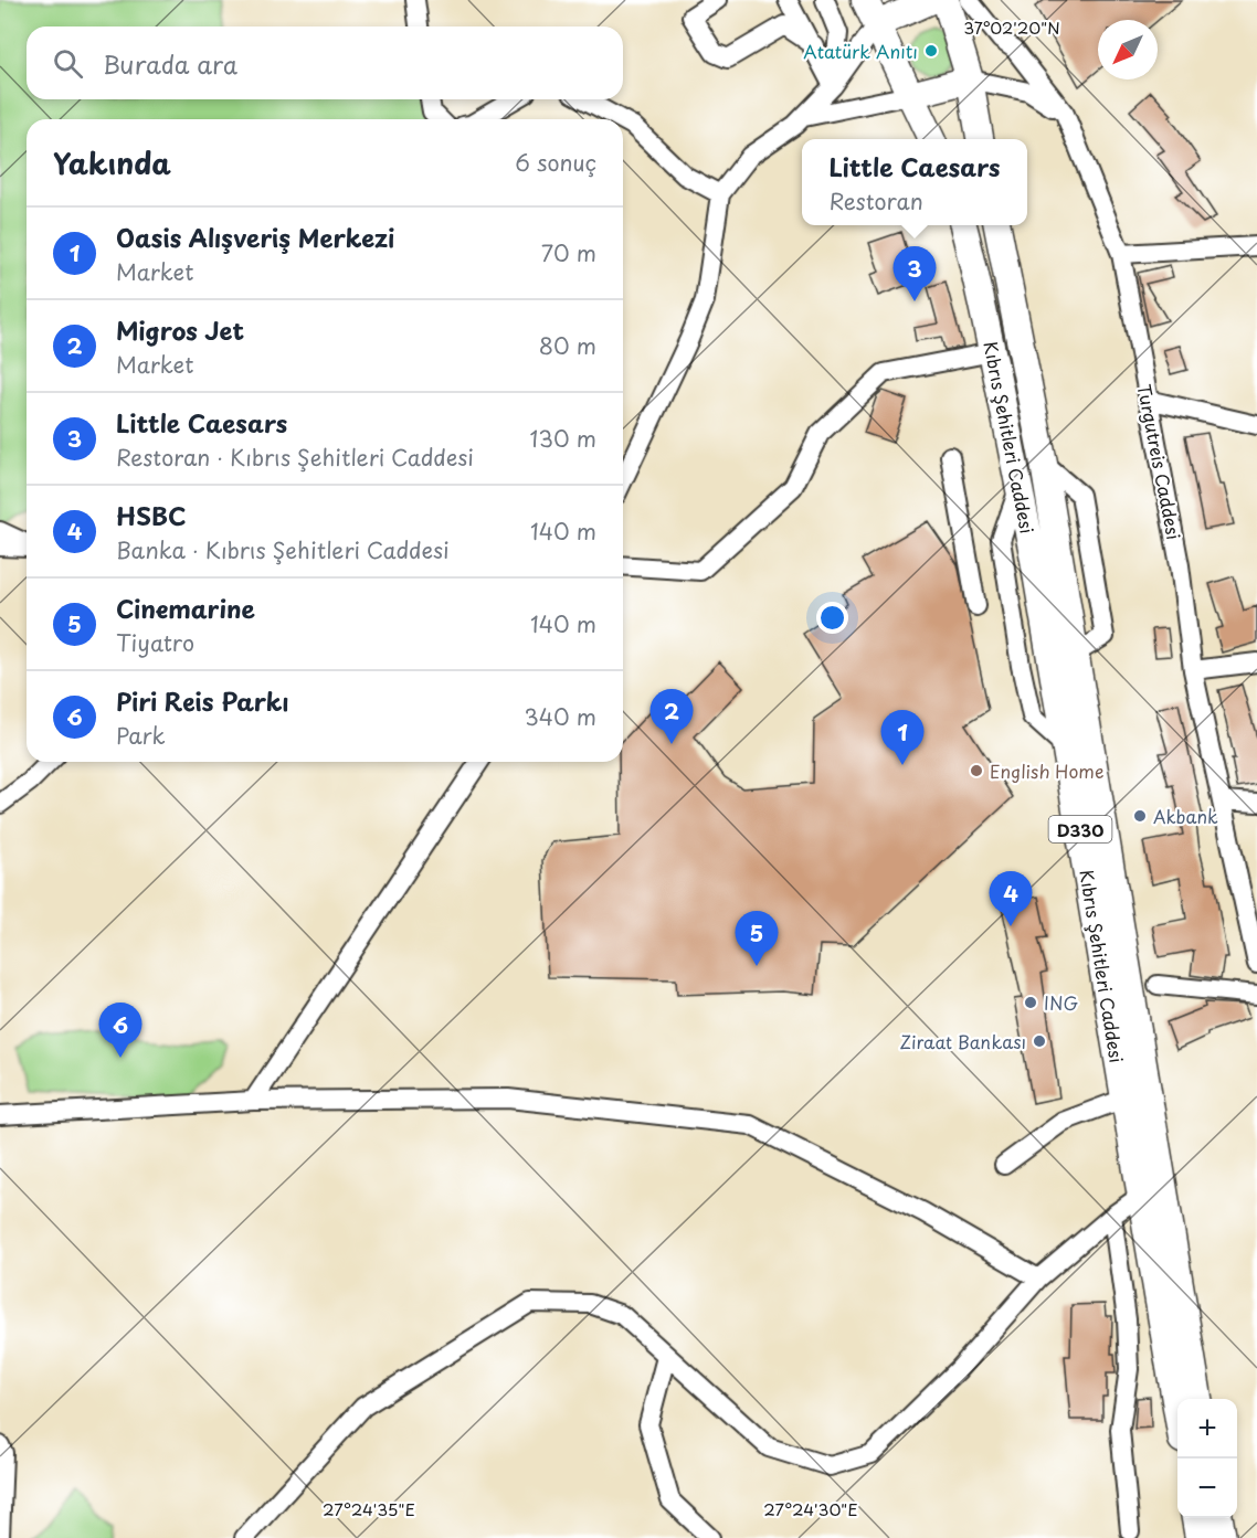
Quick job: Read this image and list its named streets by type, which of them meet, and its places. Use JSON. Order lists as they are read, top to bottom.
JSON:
{
  "streets": {
    "highway": ["Kıbrıs Şehitleri Caddesi", "D330"],
    "street": ["Turgutreis Caddesi"]
  },
  "places": [
    "Atatürk Anıtı",
    "English Home",
    "Akbank",
    "ING",
    "Ziraat Bankası"
  ],
  "north": "bottom left",
  "page": {
    "search": "Burada ara",
    "heading": ["Yakında", "6 sonuç"],
    "popup": ["Little Caesars", "Restoran"],
    "list": [
      {
        "mark": "1",
        "name": "Oasis Alışveriş Merkezi",
        "note": "Market",
        "value": "70 m"
      },
      {
        "mark": "2",
        "name": "Migros Jet",
        "note": "Market",
        "value": "80 m"
      },
      {
        "mark": "3",
        "name": "Little Caesars",
        "note": "Restoran · Kıbrıs Şehitleri Caddesi",
        "value": "130 m"
      },
      {
        "mark": "4",
        "name": "HSBC",
        "note": "Banka · Kıbrıs Şehitleri Caddesi",
        "value": "140 m"
      },
      {
        "mark": "5",
        "name": "Cinemarine",
        "note": "Tiyatro",
        "value": "140 m"
      },
      {
        "mark": "6",
        "name": "Piri Reis Parkı",
        "note": "Park",
        "value": "340 m"
      }
    ],
    "pins": [
      "3",
      "2",
      "1",
      "4",
      "5",
      "6"
    ],
    "map_buttons": ["+", "−"]
  },
  "coordinates": ["37°02'20\"N", "27°24'35\"E", "27°24'30\"E"]
}
